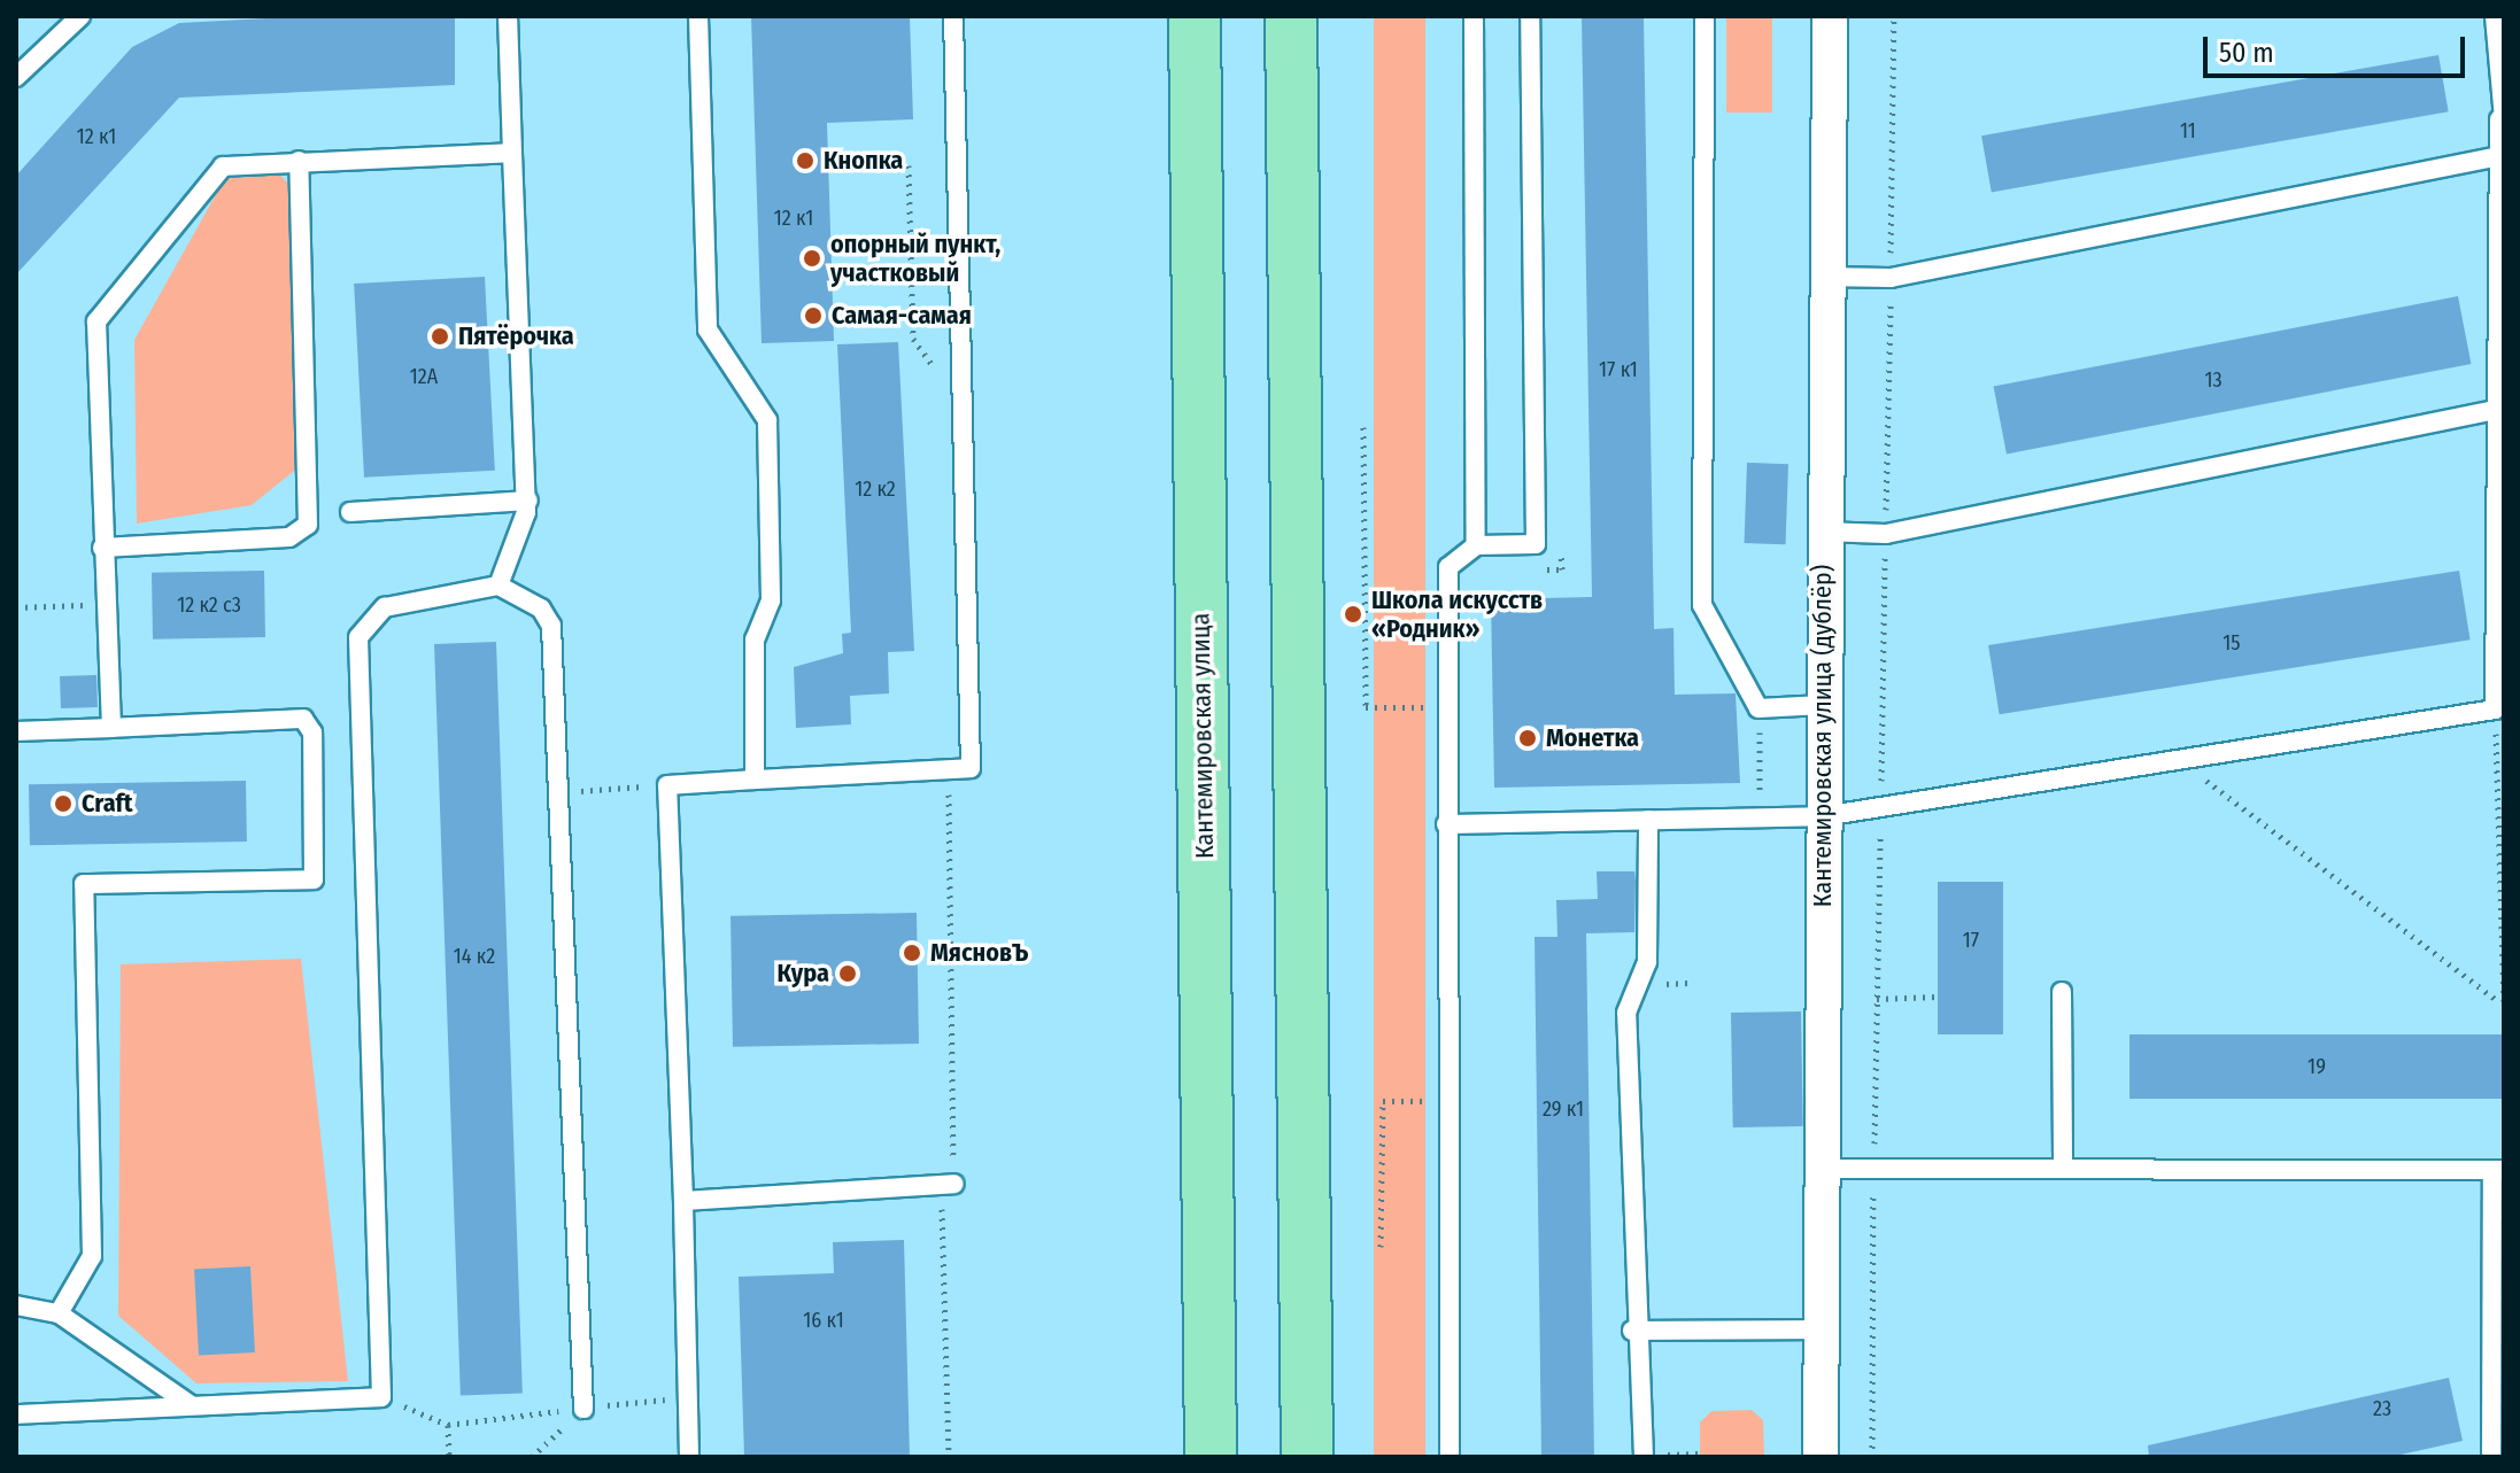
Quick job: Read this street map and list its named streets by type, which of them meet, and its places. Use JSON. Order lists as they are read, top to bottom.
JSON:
{
  "streets": {
    "main road": ["Кантемировская улица"],
    "street": ["Кантемировская улица (дублёр)"]
  },
  "places": [
    "Кнопка",
    "опорный пункт, участковый",
    "Самая-самая",
    "Пятёрочка",
    "Школа искусств «Родник»",
    "Монетка",
    "Craft",
    "МясновЪ",
    "Кура"
  ],
  "house_numbers": [
    "11",
    "12 к1",
    "12 к1",
    "17 к1",
    "12А",
    "13",
    "12 к2",
    "12 к2 с3",
    "15",
    "17",
    "14 к2",
    "19",
    "29 к1",
    "16 к1",
    "23"
  ],
  "scale_bar": "50 m"
}
